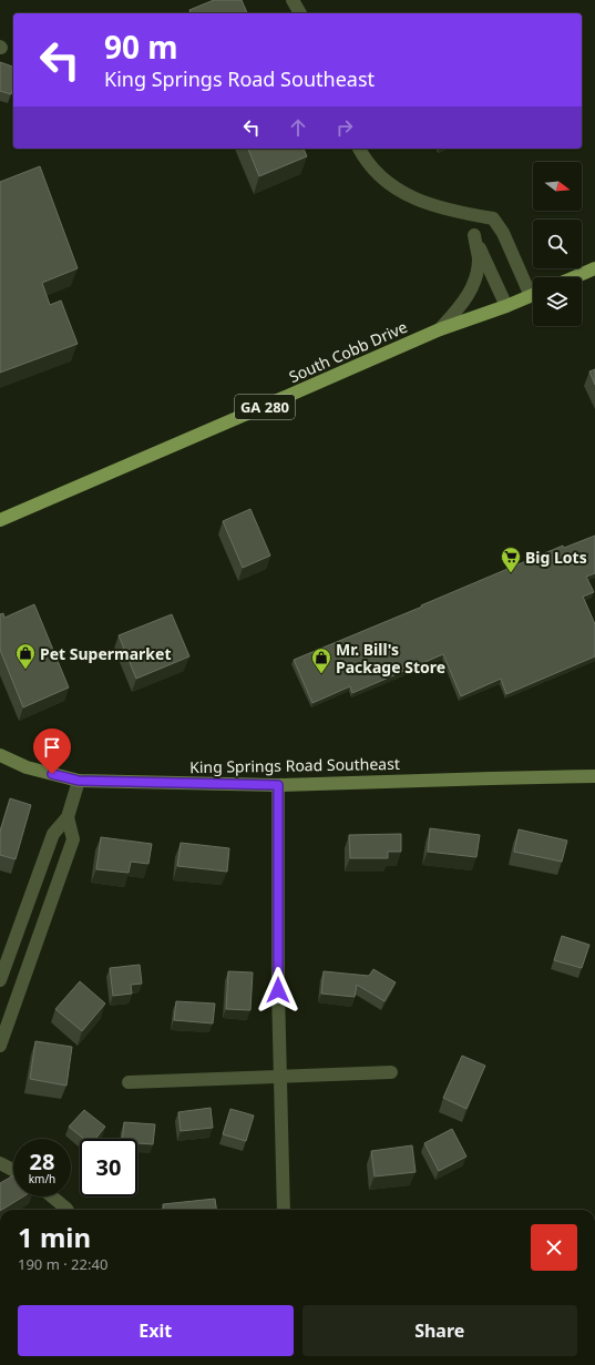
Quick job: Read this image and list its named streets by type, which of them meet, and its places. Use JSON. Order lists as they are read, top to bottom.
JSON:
{
  "streets": {
    "main road": ["South Cobb Drive", "GA 280"],
    "street": ["King Springs Road Southeast"]
  },
  "places": {
    "supermarket": ["Big Lots"],
    "shop": ["Pet Supermarket", "Mr. Bill's Package Store"]
  },
  "north": "right",
  "page": {
    "turn": ["90 m", "King Springs Road Southeast"],
    "speed": "28 km/h",
    "limit": "30",
    "heading": ["1 min", "190 m · 22:40"],
    "buttons": ["Exit", "Share"]
  }
}
